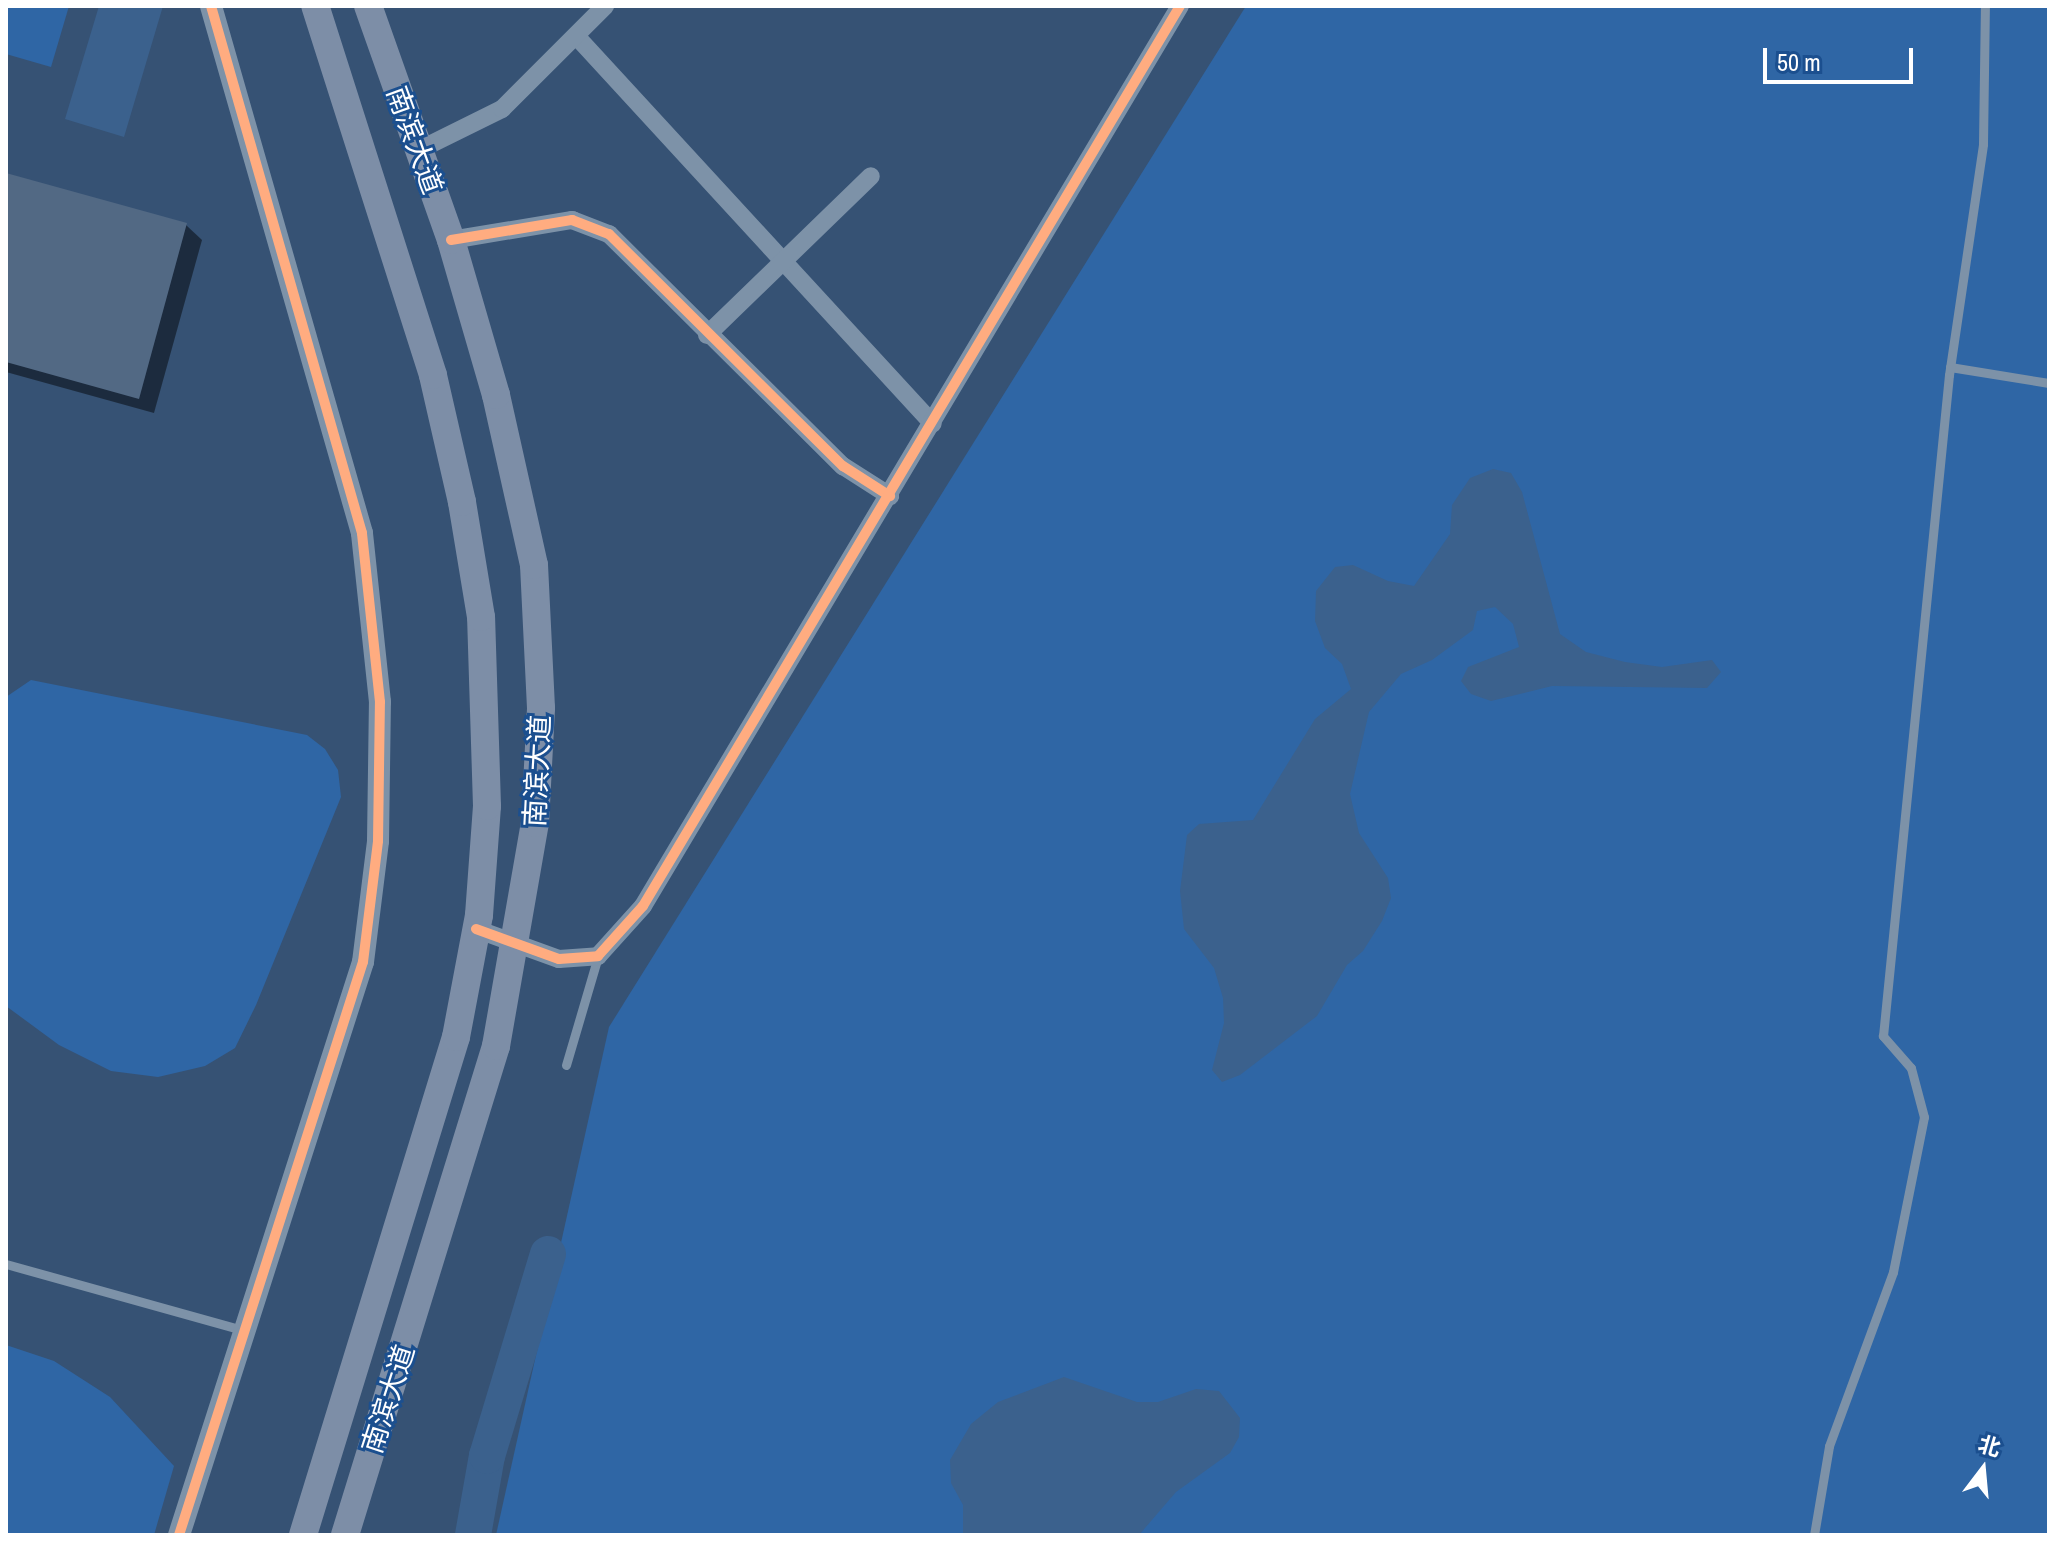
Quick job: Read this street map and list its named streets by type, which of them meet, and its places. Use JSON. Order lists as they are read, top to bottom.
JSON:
{
  "streets": {
    "main road": ["南滨大道"]
  },
  "scale_bar": "50 m",
  "north": "top"
}
